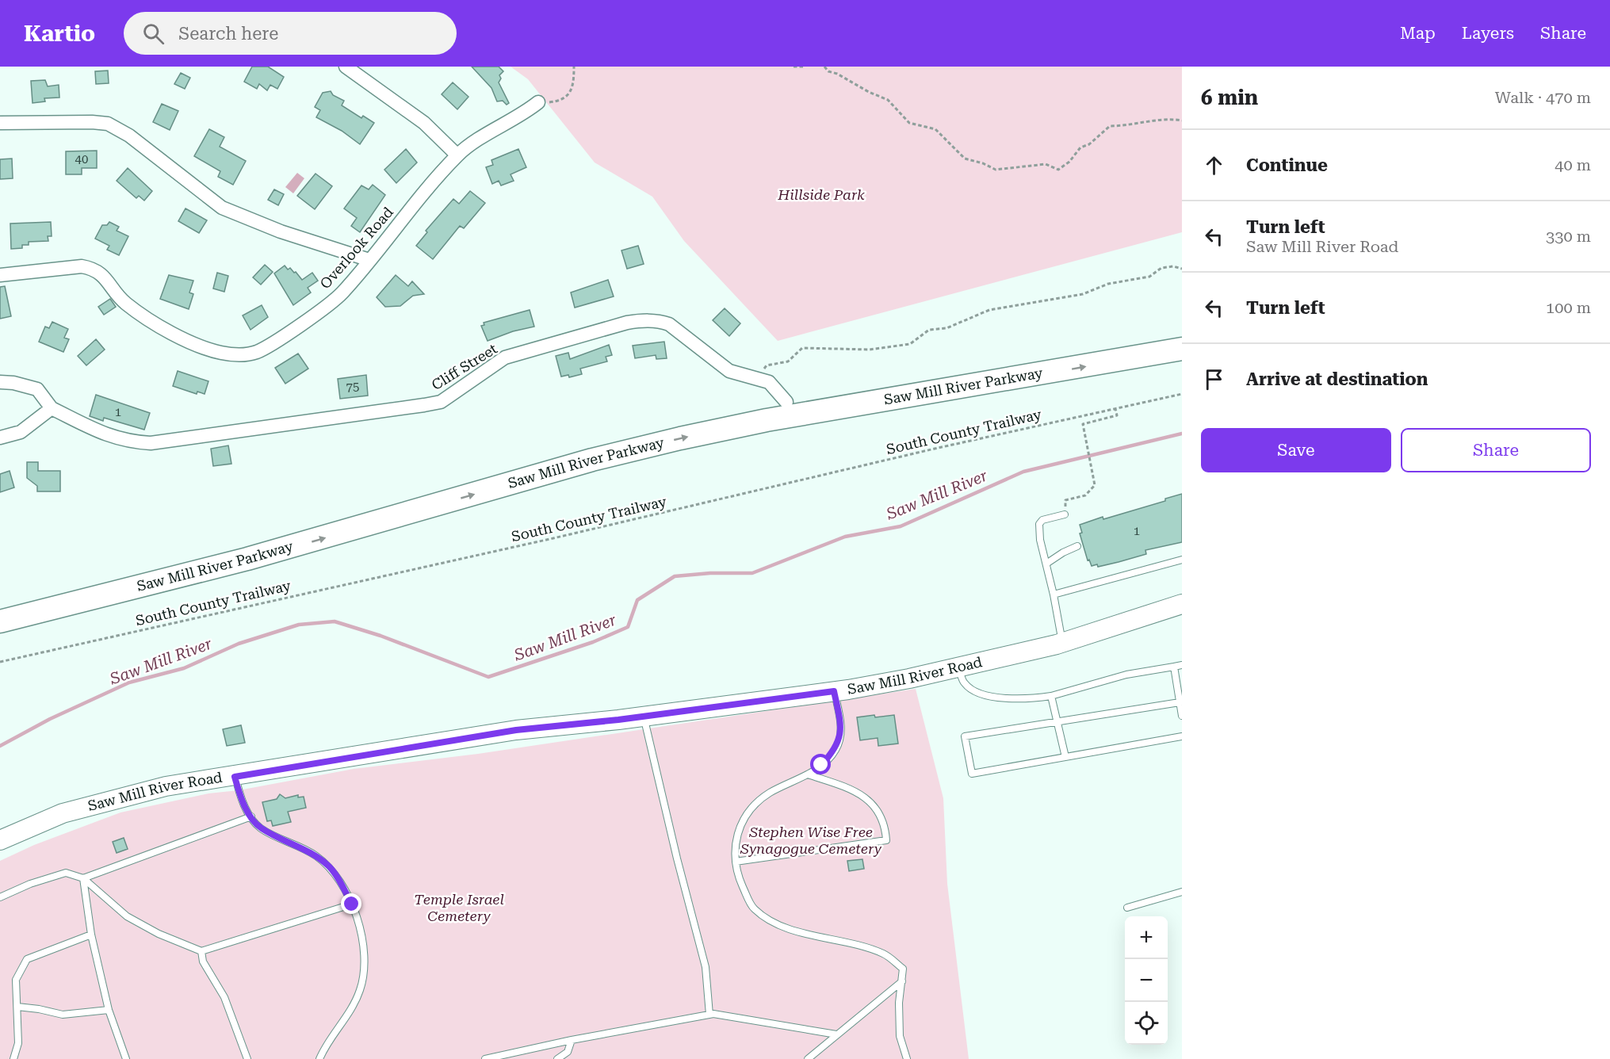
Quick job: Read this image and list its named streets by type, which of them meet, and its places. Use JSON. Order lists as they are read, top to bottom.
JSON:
{
  "streets": {
    "highway": ["Saw Mill River Parkway"],
    "main road": ["Saw Mill River Road"],
    "street": ["Overlook Road", "Cliff Street"],
    "path": ["South County Trailway"]
  },
  "crossings": [
    ["Cliff Street", "Saw Mill River Parkway"]
  ],
  "water": ["Saw Mill River"],
  "parks": ["Hillside Park", "Stephen Wise Free Synagogue Cemetery", "Temple Israel Cemetery"],
  "house_numbers": [
    "40",
    "75",
    "1",
    "1"
  ],
  "page": {
    "header": "Kartio",
    "search": "Search here",
    "nav": ["Map", "Layers", "Share"],
    "heading": ["6 min", "Walk · 470 m"],
    "list": [
      ["Continue", "40 m"],
      ["Turn left", "Saw Mill River Road", "330 m"],
      ["Turn left", "100 m"],
      "Arrive at destination"
    ],
    "buttons": ["Save", "Share"],
    "map_buttons": ["+", "−"]
  }
}
